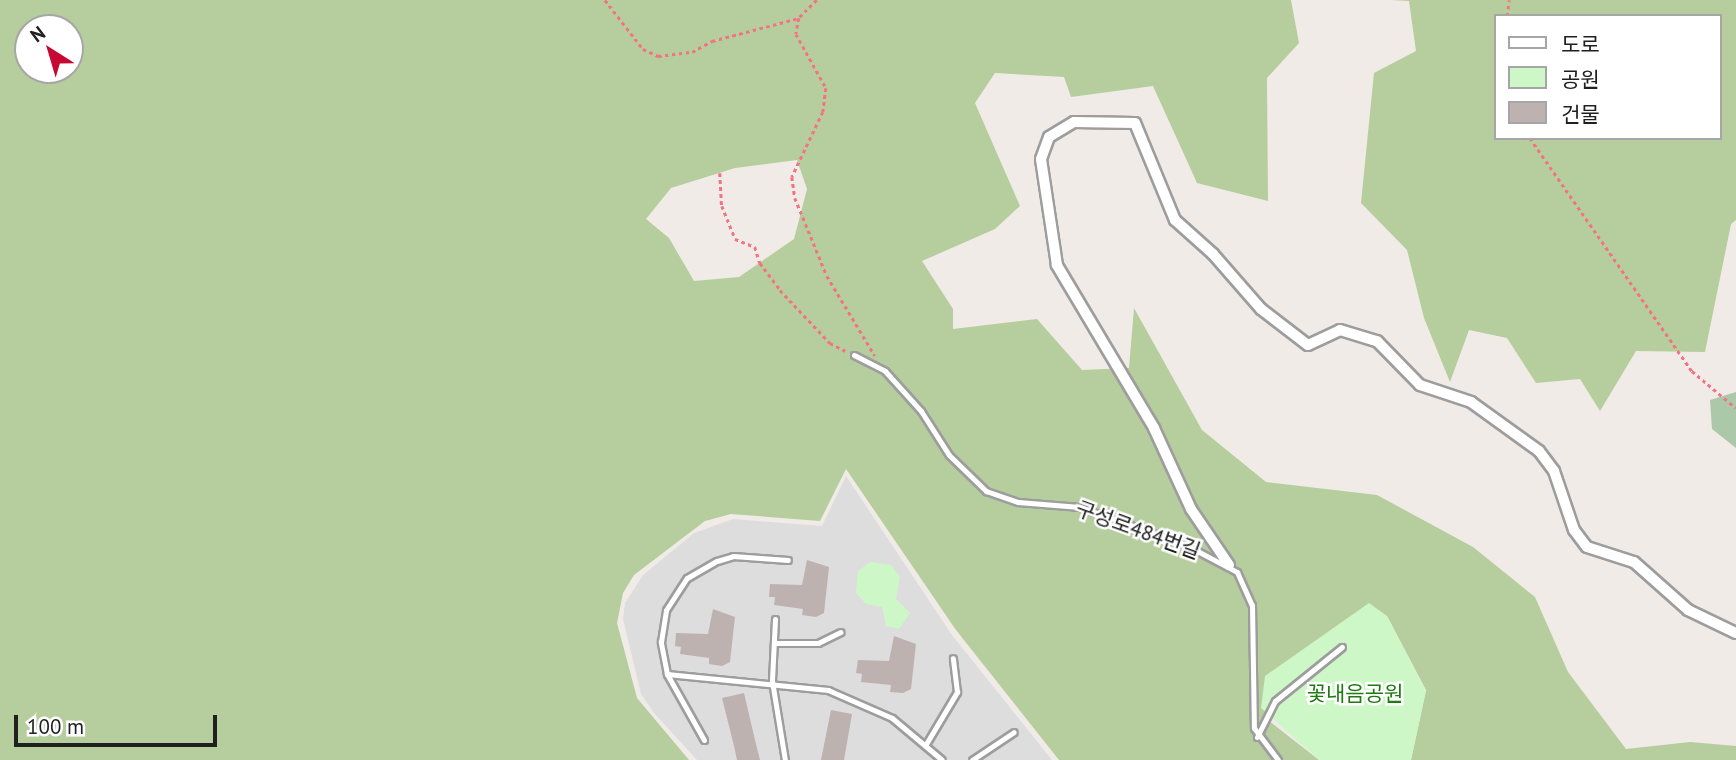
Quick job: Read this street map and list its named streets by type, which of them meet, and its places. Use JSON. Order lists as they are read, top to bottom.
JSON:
{
  "streets": {
    "lane": ["구성로484번길"]
  },
  "parks": ["꽃내음공원"],
  "legend": ["도로", "공원", "건물"],
  "scale_bar": "100 m",
  "north": "top left"
}
